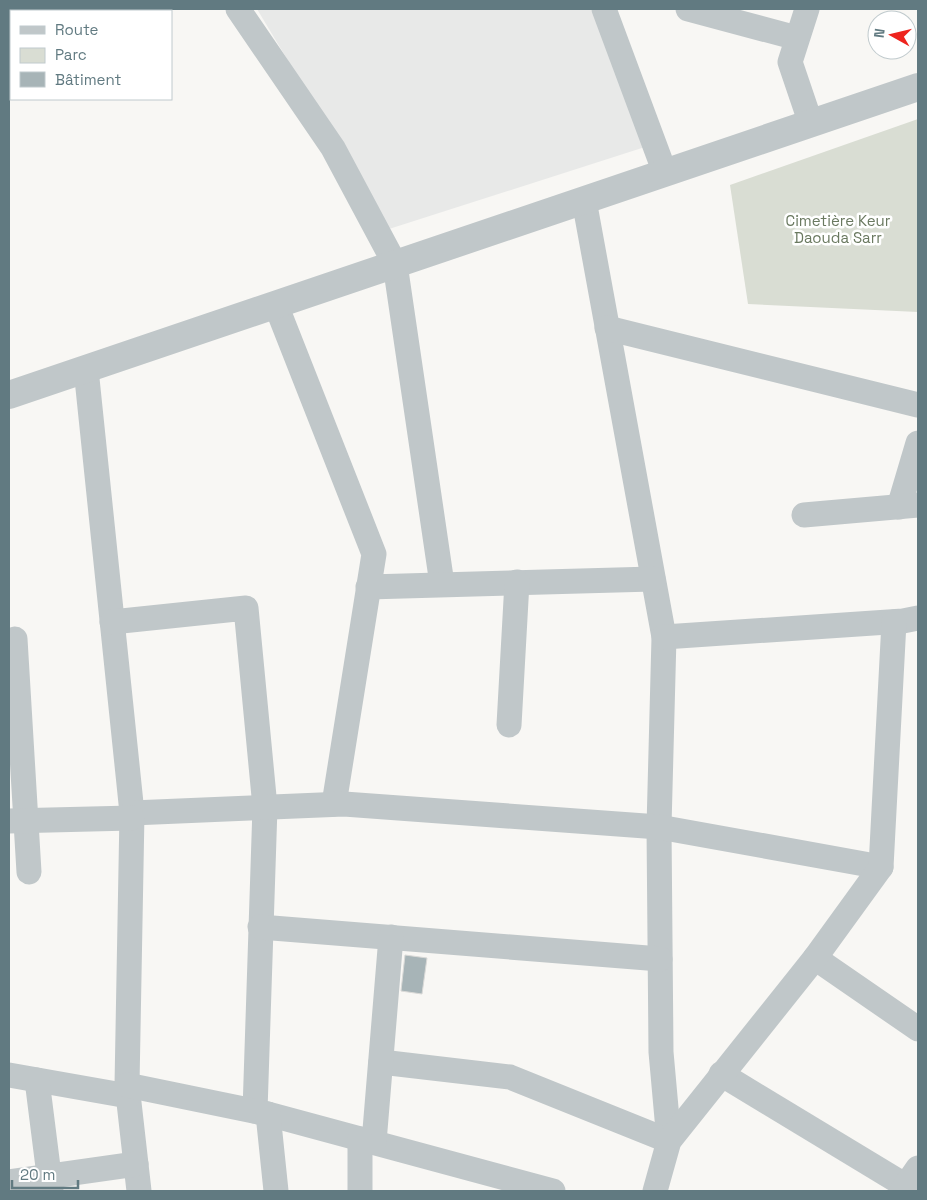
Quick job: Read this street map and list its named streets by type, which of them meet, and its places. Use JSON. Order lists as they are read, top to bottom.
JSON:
{
  "parks": ["Cimetière Keur Daouda Sarr"],
  "legend": ["Route", "Parc", "Bâtiment"],
  "scale_bar": "20 m",
  "north": "left"
}
